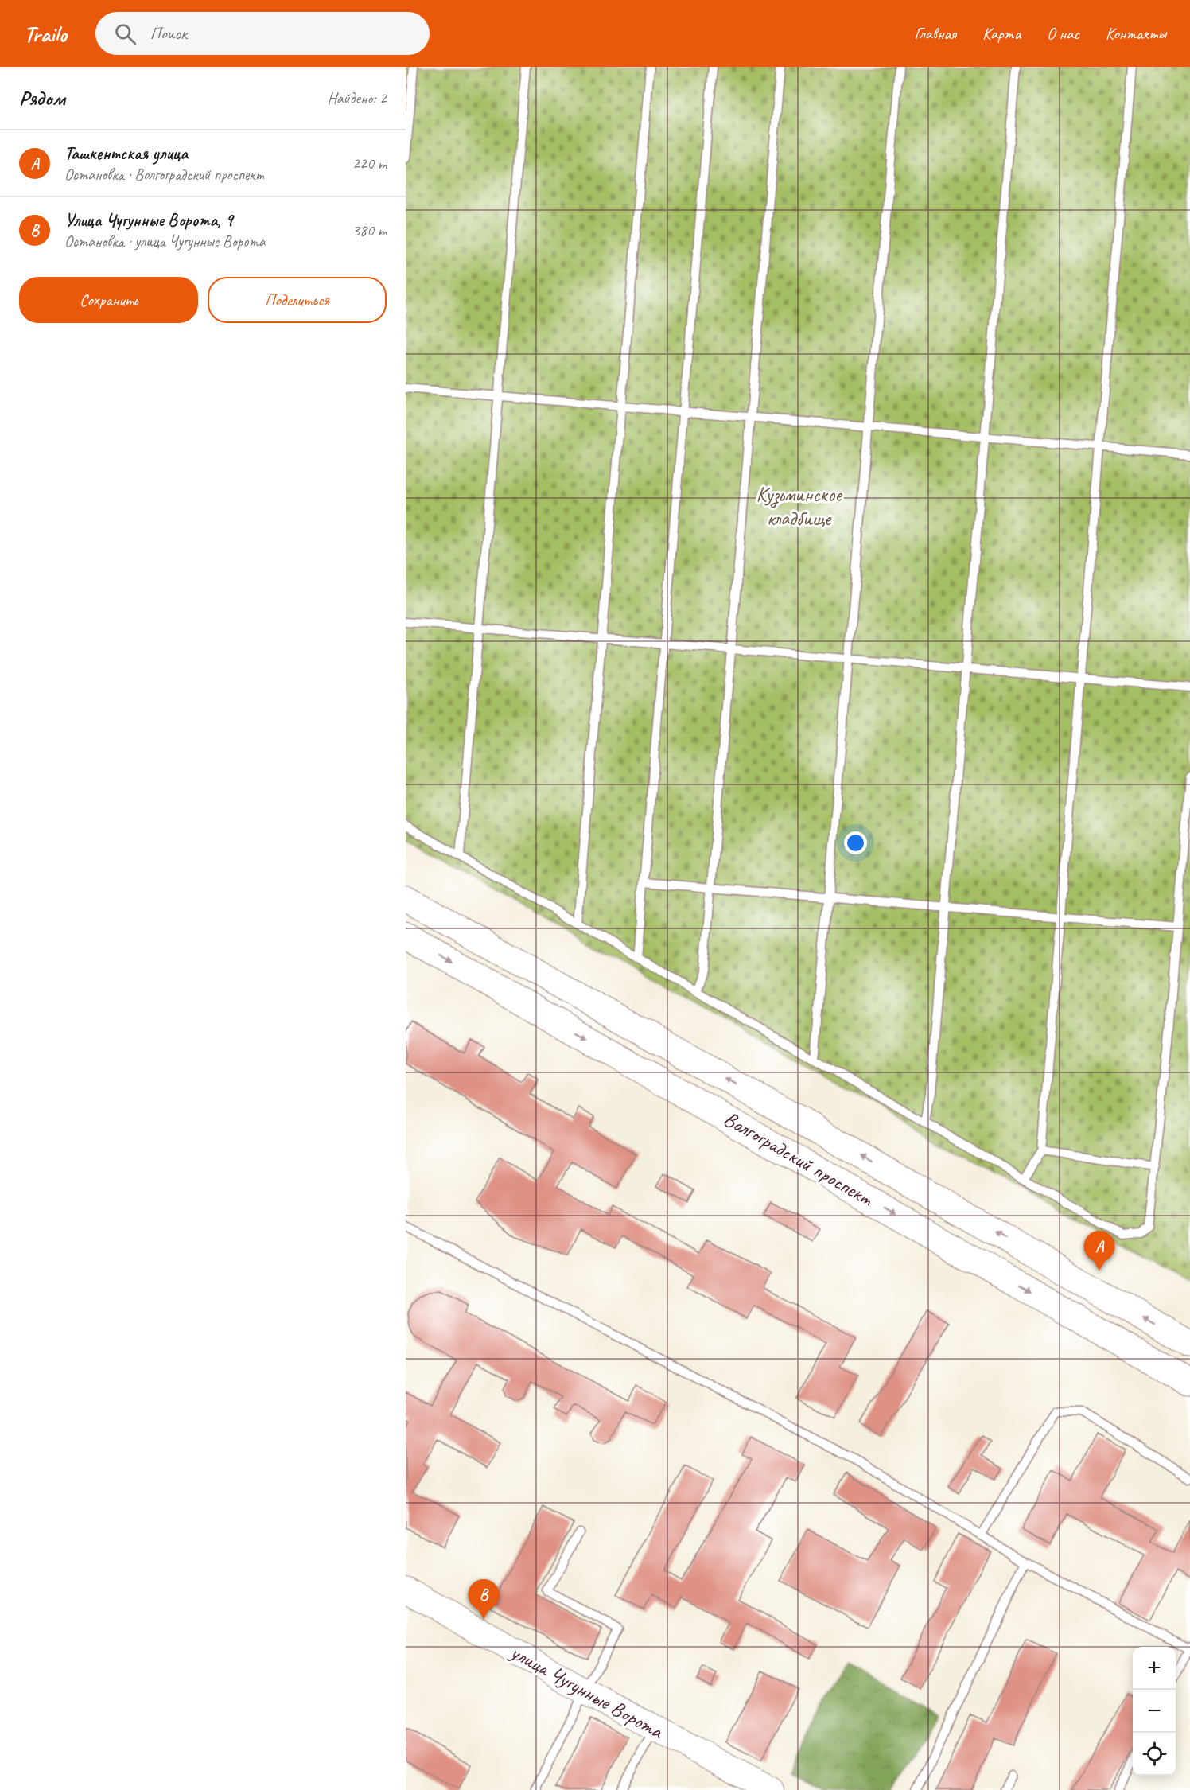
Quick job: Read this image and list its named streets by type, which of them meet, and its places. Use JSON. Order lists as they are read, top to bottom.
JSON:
{
  "streets": {
    "main road": ["Волгоградский проспект"],
    "street": ["улица Чугунные Ворота"]
  },
  "parks": ["Кузьминское кладбище"],
  "page": {
    "header": "Trailo",
    "search": "Поиск",
    "nav": [
      "Главная",
      "Карта",
      "О нас",
      "Контакты"
    ],
    "heading": ["Рядом", "Найдено: 2"],
    "list": [
      {
        "mark": "A",
        "name": "Ташкентская улица",
        "note": "Остановка · Волгоградский проспект",
        "value": "220 m"
      },
      {
        "mark": "B",
        "name": "Улица Чугунные Ворота, 9",
        "note": "Остановка · улица Чугунные Ворота",
        "value": "380 m"
      }
    ],
    "buttons": ["Сохранить", "Поделиться"],
    "pins": ["A", "B"],
    "map_buttons": ["+", "−"]
  }
}
